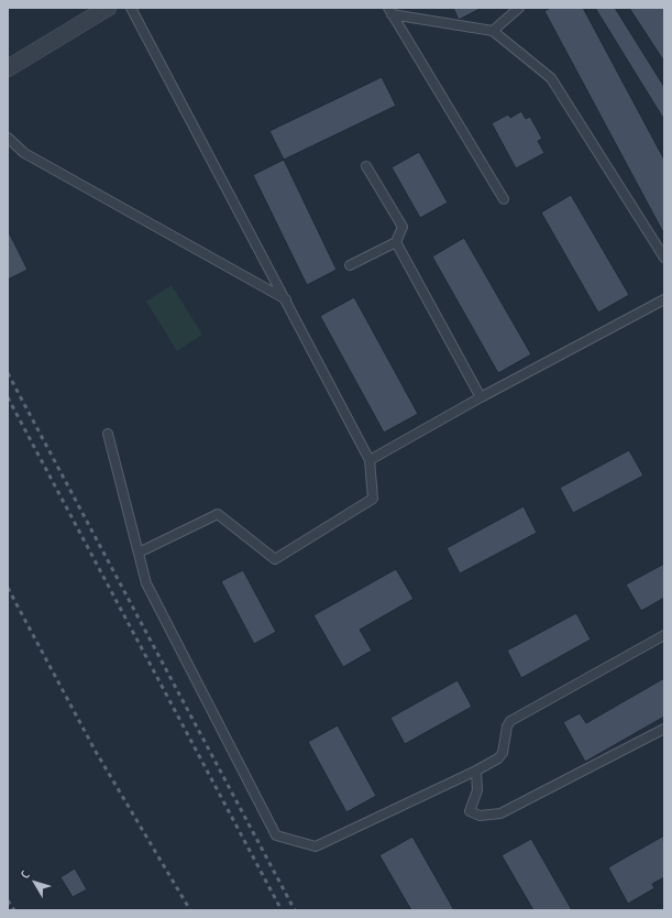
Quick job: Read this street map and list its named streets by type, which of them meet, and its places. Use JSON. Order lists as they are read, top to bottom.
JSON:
{
  "north": "top left"
}
